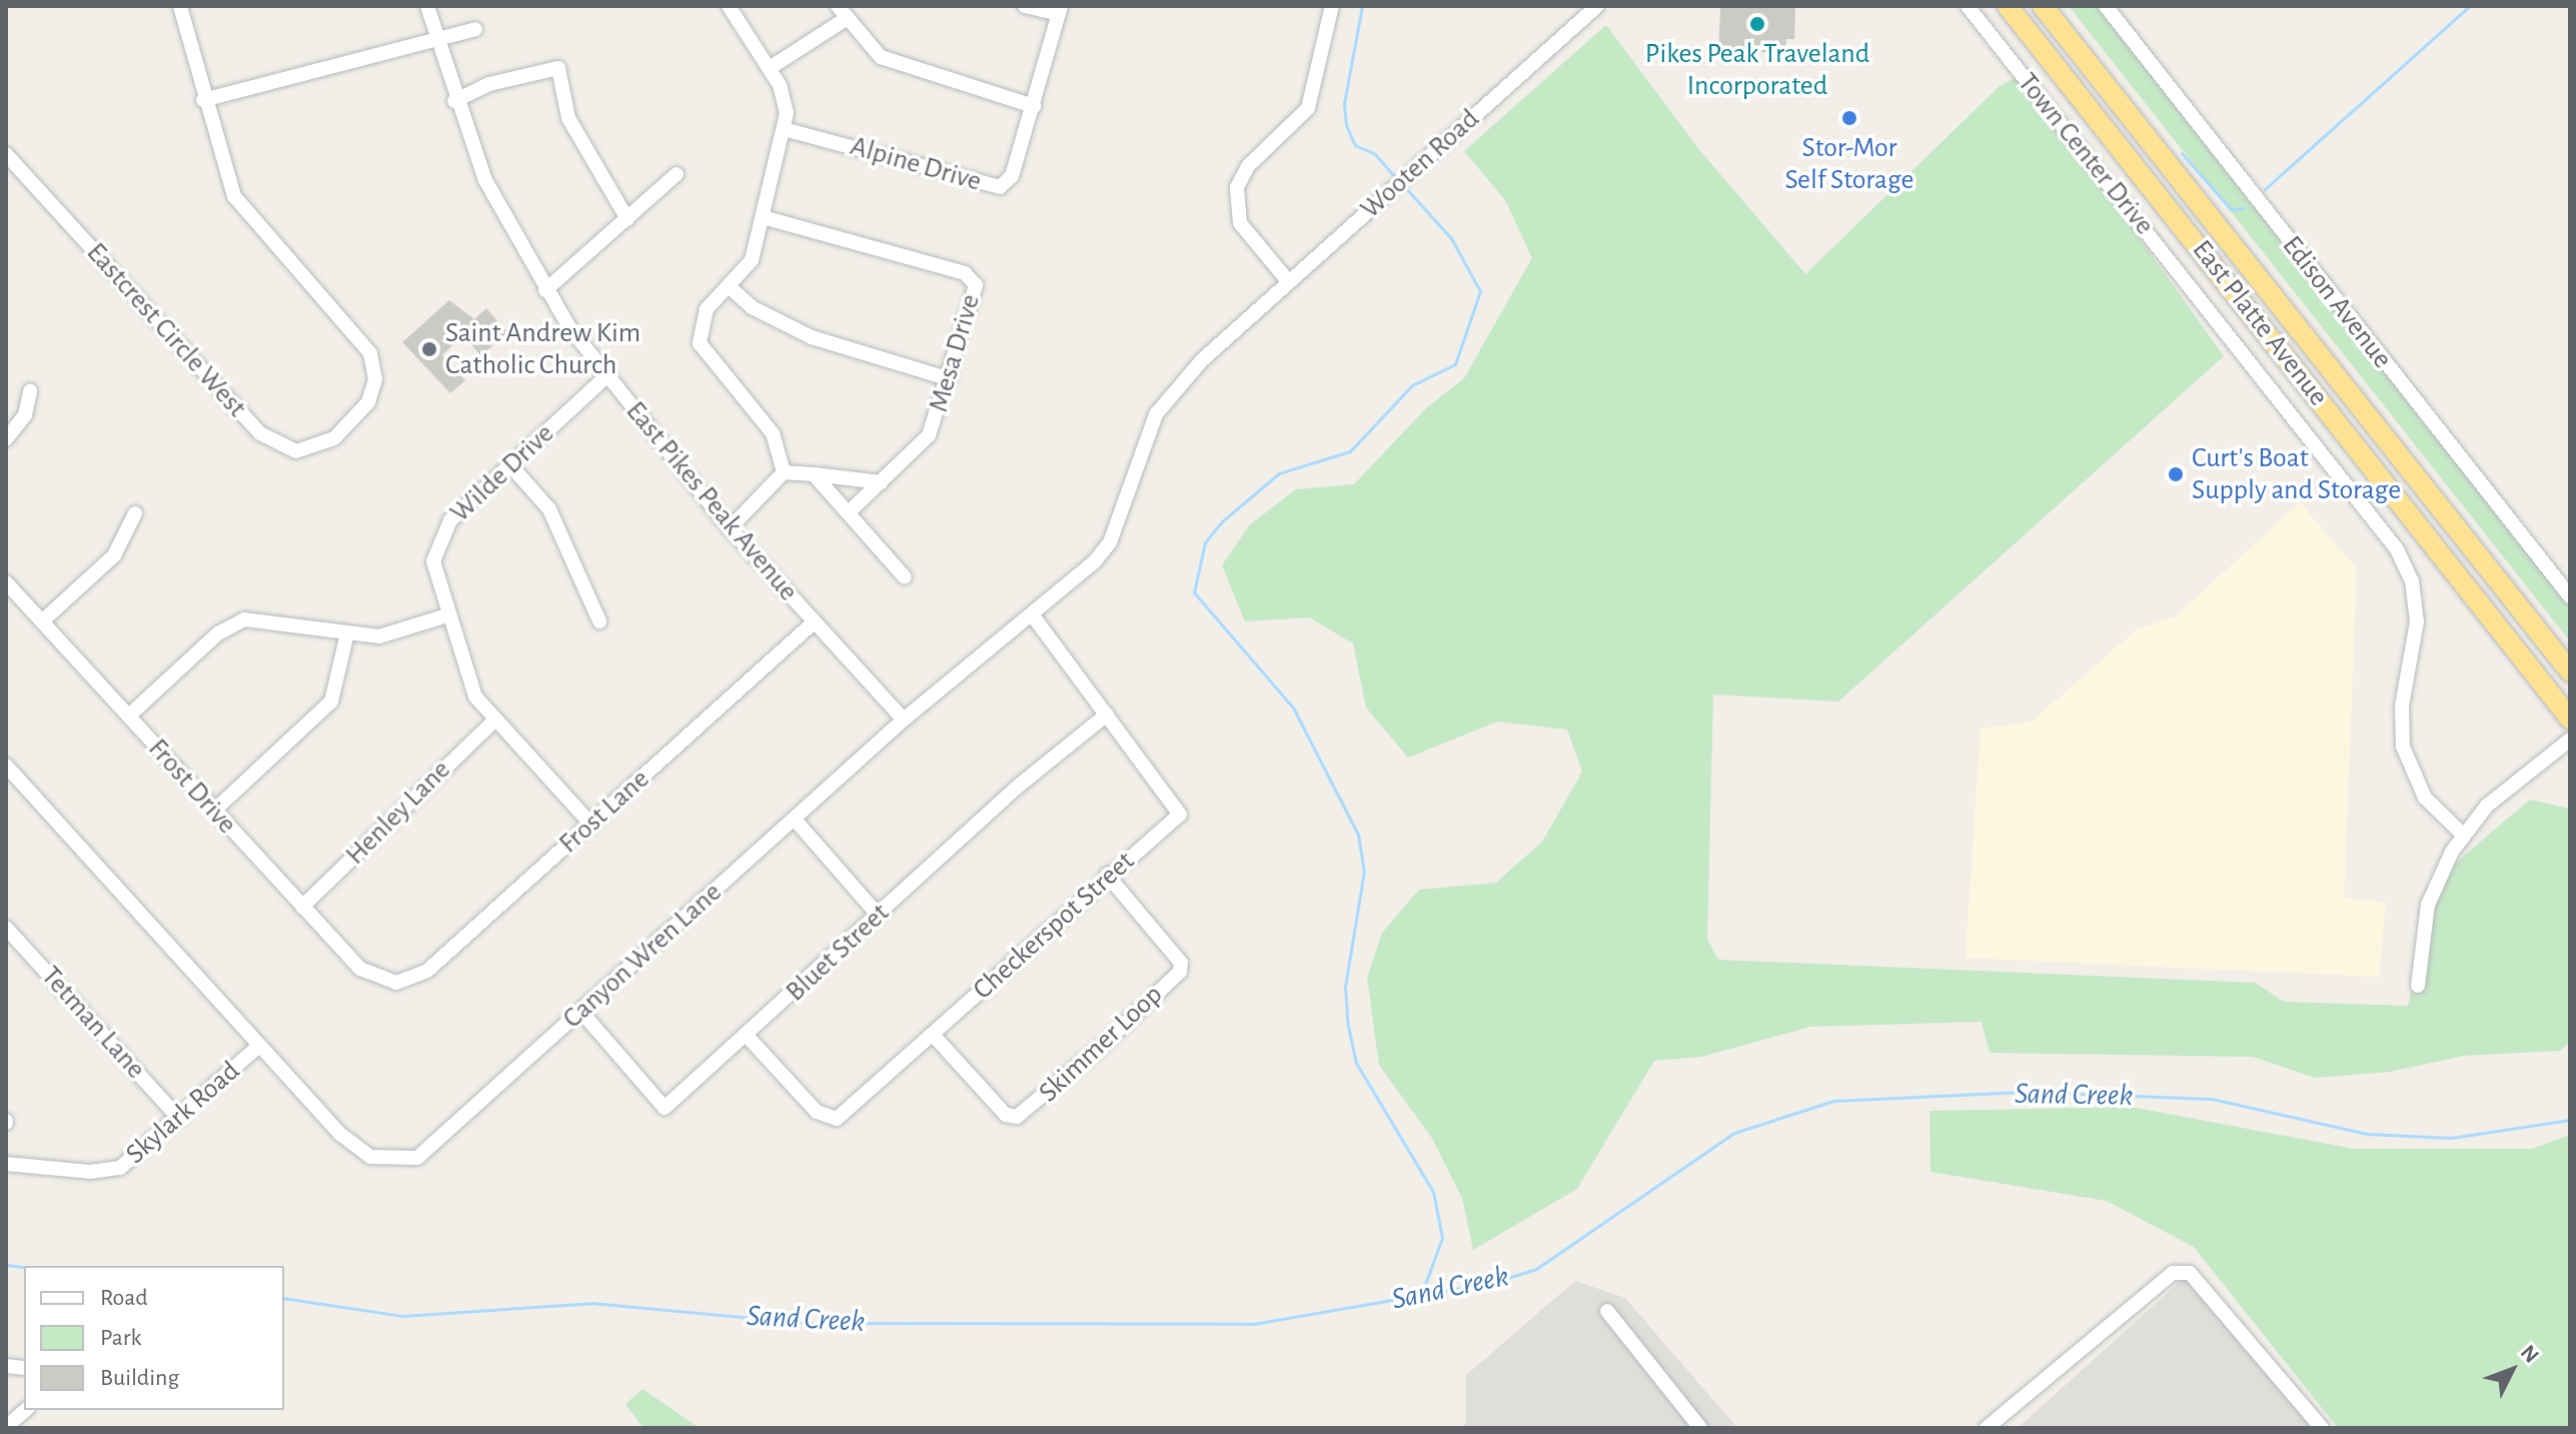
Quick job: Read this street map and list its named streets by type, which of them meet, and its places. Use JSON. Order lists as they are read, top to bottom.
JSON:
{
  "streets": {
    "highway": ["East Platte Avenue"],
    "street": [
      "Town Center Drive",
      "Alpine Drive",
      "Wooten Road",
      "Edison Avenue",
      "Eastcrest Circle West",
      "Mesa Drive",
      "Wilde Drive",
      "East Pikes Peak Avenue",
      "Frost Drive",
      "Frost Lane",
      "Henley Lane",
      "Checkerspot Street",
      "Bluet Street",
      "Canyon Wren Lane",
      "Tetman Lane",
      "Skimmer Loop",
      "Skylark Road"
    ]
  },
  "crossings": [
    ["Wooten Road", "Canyon Wren Lane"],
    ["Wilde Drive", "East Pikes Peak Avenue"],
    ["Wilde Drive", "Frost Lane"],
    ["Wilde Drive", "Henley Lane"],
    ["East Pikes Peak Avenue", "Frost Lane"],
    ["East Pikes Peak Avenue", "Canyon Wren Lane"],
    ["Frost Drive", "Frost Lane"],
    ["Frost Drive", "Henley Lane"],
    ["Checkerspot Street", "Bluet Street"],
    ["Checkerspot Street", "Canyon Wren Lane"],
    ["Checkerspot Street", "Skimmer Loop"],
    ["Bluet Street", "Canyon Wren Lane"],
    ["Canyon Wren Lane", "Skylark Road"],
    ["Tetman Lane", "Skylark Road"]
  ],
  "water": ["Sand Creek"],
  "places": [
    "Pikes Peak Traveland Incorporated",
    "Stor-Mor Self Storage",
    "Saint Andrew Kim Catholic Church",
    "Curt's Boat Supply and Storage"
  ],
  "legend": ["Road", "Park", "Building"],
  "north": "top right"
}
